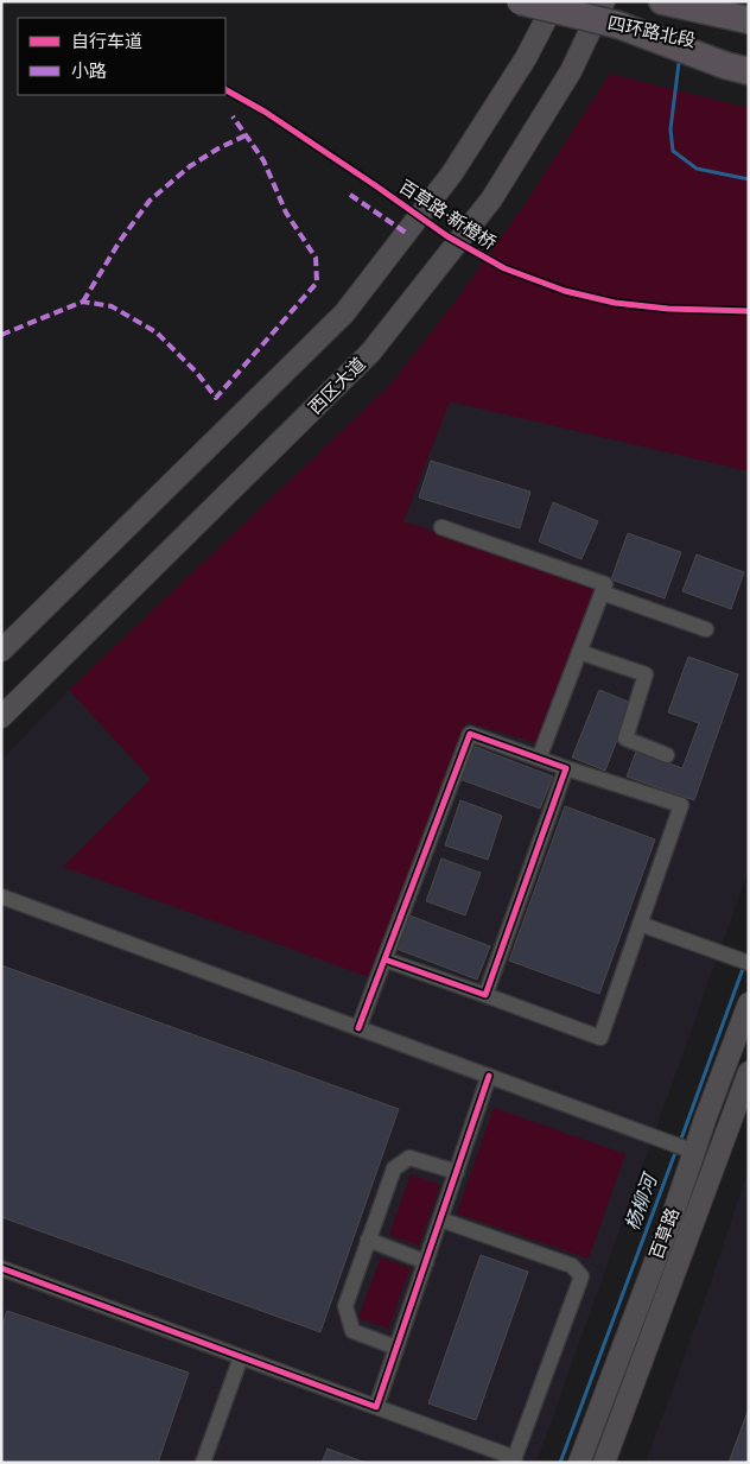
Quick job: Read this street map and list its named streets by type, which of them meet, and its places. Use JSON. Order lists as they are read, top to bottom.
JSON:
{
  "streets": {
    "highway": ["四环路北段"],
    "main road": ["西区大道", "百草路"],
    "cycle path": ["百草路·新橙桥"]
  },
  "water": ["杨柳河"],
  "legend": ["自行车道", "小路"]
}
